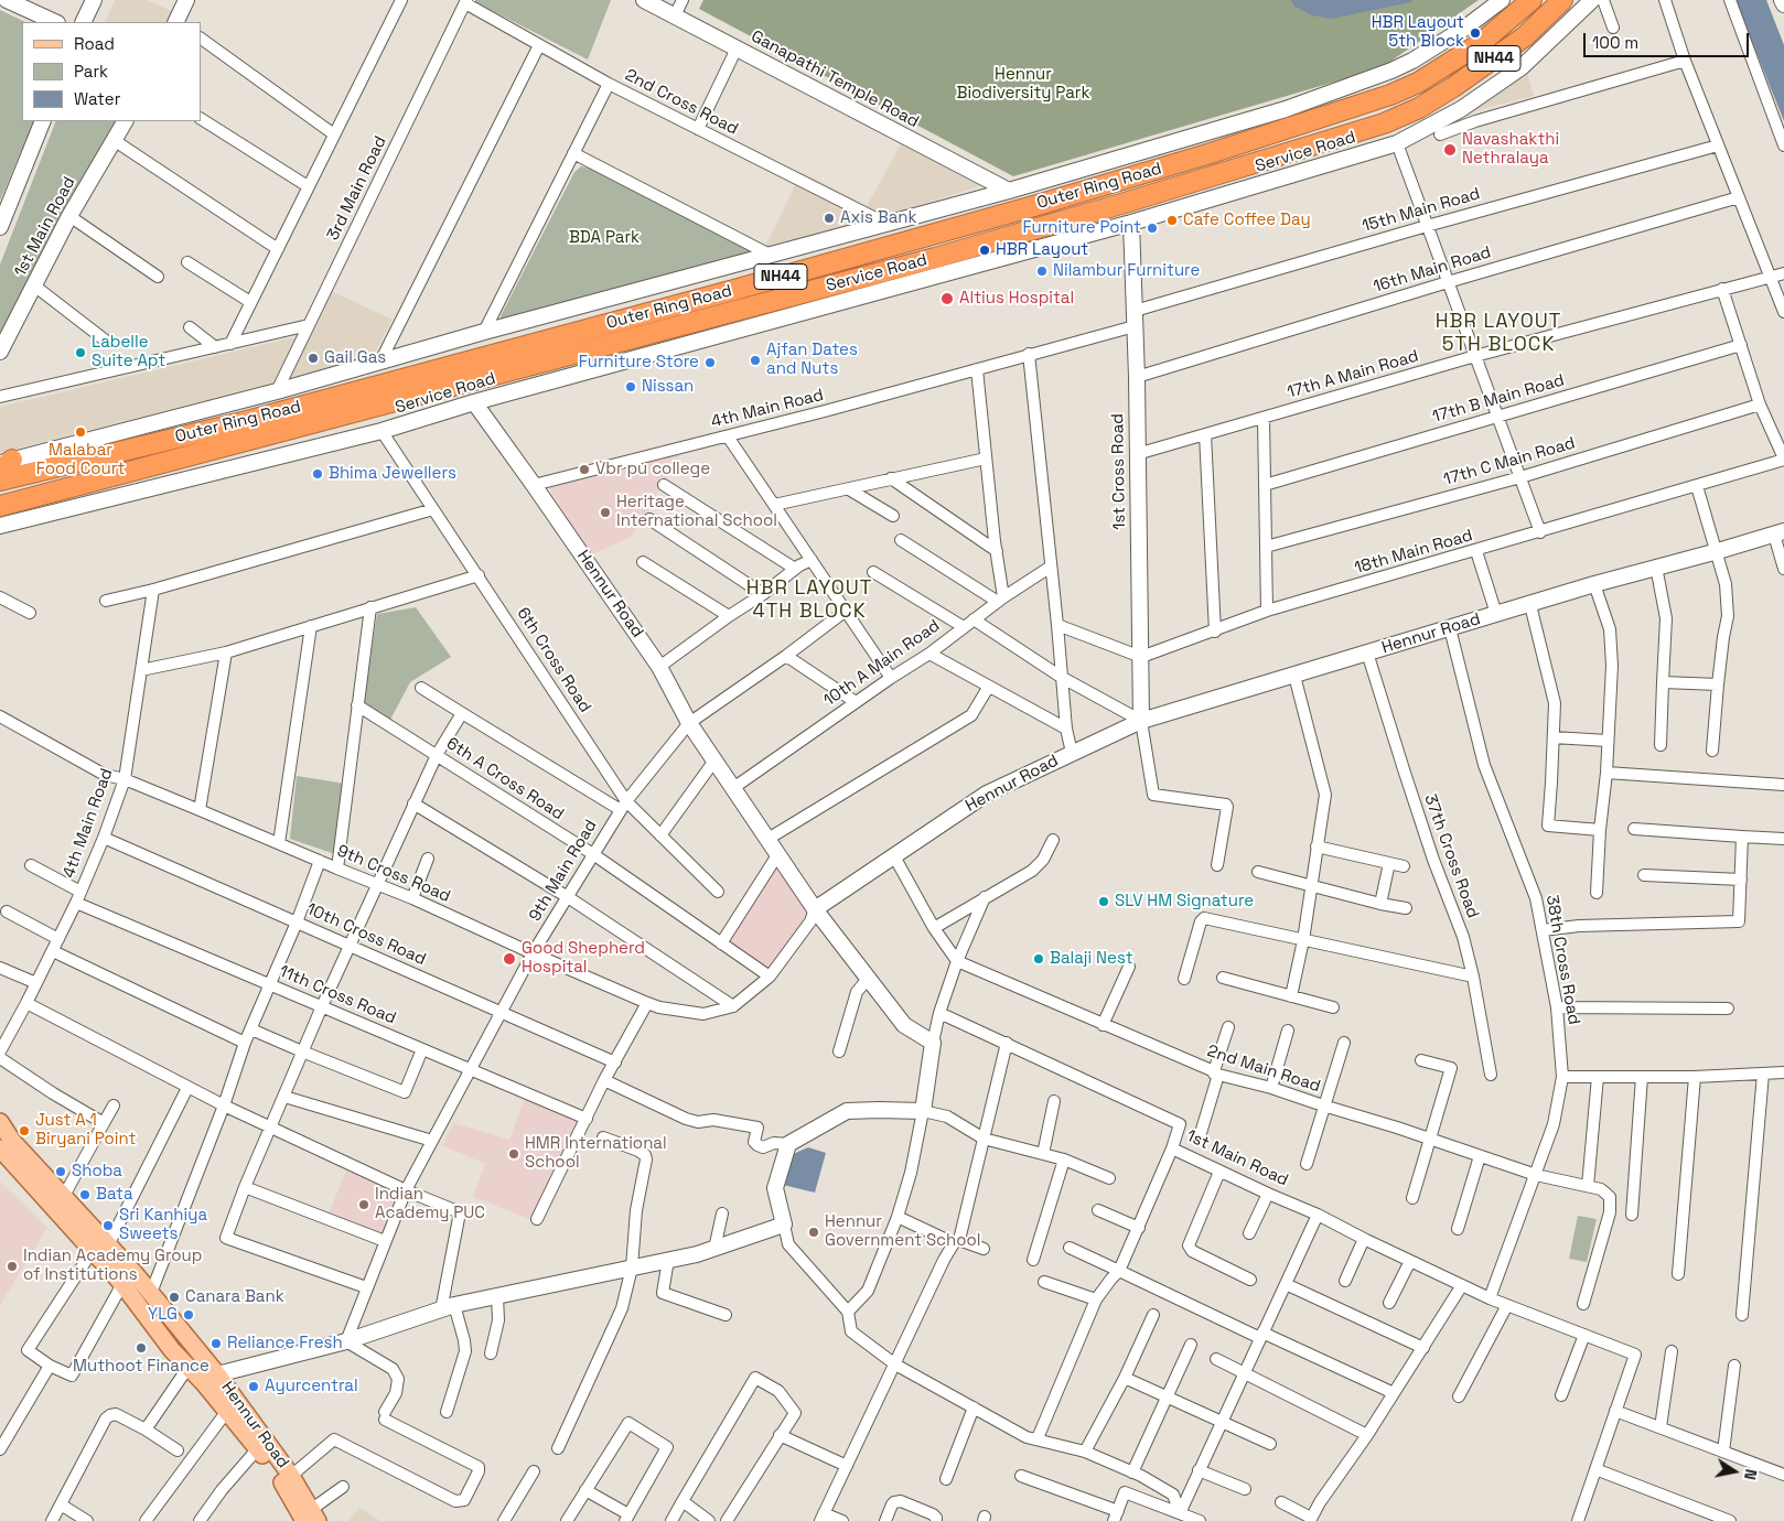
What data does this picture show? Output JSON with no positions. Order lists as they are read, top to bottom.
{
  "streets": {
    "highway": ["NH44", "Outer Ring Road"],
    "main road": ["Hennur Road"],
    "street": [
      "Ganapathi Temple Road",
      "2nd Cross Road",
      "Service Road",
      "3rd Main Road",
      "15th Main Road",
      "1st Main Road",
      "16th Main Road",
      "17th A Main Road",
      "17th B Main Road",
      "4th Main Road",
      "17th C Main Road",
      "1st Cross Road",
      "18th Main Road",
      "6th Cross Road",
      "10th A Main Road",
      "6th A Cross Road",
      "37th Cross Road",
      "9th Main Road",
      "9th Cross Road",
      "10th Cross Road",
      "38th Cross Road",
      "11th Cross Road",
      "2nd Main Road"
    ]
  },
  "crossings": [
    ["NH44", "Outer Ring Road"],
    ["2nd Cross Road", "3rd Main Road"],
    ["Service Road", "1st Cross Road"],
    ["Service Road", "Hennur Road"],
    ["Service Road", "6th Cross Road"],
    ["15th Main Road", "4th Main Road"],
    ["15th Main Road", "1st Cross Road"],
    ["1st Main Road", "38th Cross Road"],
    ["16th Main Road", "1st Cross Road"],
    ["17th A Main Road", "1st Cross Road"],
    ["4th Main Road", "1st Cross Road"],
    ["4th Main Road", "Hennur Road"],
    ["4th Main Road", "9th Cross Road"],
    ["4th Main Road", "10th Cross Road"],
    ["4th Main Road", "11th Cross Road"],
    ["1st Cross Road", "18th Main Road"],
    ["1st Cross Road", "Hennur Road"],
    ["Hennur Road", "10th A Main Road"],
    ["Hennur Road", "37th Cross Road"],
    ["Hennur Road", "9th Main Road"],
    ["Hennur Road", "38th Cross Road"],
    ["6th Cross Road", "9th Main Road"],
    ["6th A Cross Road", "9th Main Road"],
    ["9th Main Road", "9th Cross Road"],
    ["9th Main Road", "10th Cross Road"],
    ["9th Main Road", "11th Cross Road"],
    ["38th Cross Road", "2nd Main Road"]
  ],
  "districts": ["HBR LAYOUT 5TH BLOCK", "HBR LAYOUT 4TH BLOCK"],
  "parks": ["Hennur Biodiversity Park", "BDA Park"],
  "places": [
    "HBR Layout 5th Block",
    "Navashakthi Nethralaya",
    "Axis Bank",
    "Cafe Coffee Day",
    "Furniture Point",
    "HBR Layout",
    "Nilambur Furniture",
    "Altius Hospital",
    "Labelle Suite Apt",
    "Gail Gas",
    "Ajfan Dates and Nuts",
    "Furniture Store",
    "Nissan",
    "Malabar Food Court",
    "Vbr pu college",
    "Bhima Jewellers",
    "Heritage International School",
    "SLV HM Signature",
    "Good Shepherd Hospital",
    "Balaji Nest",
    "Just A 1 Biryani Point",
    "HMR International School",
    "Shoba",
    "Bata",
    "Indian Academy PUC",
    "Sri Kanhiya Sweets",
    "Hennur Government School",
    "Indian Academy Group of Institutions",
    "Canara Bank",
    "YLG",
    "Reliance Fresh",
    "Muthoot Finance",
    "Ayurcentral"
  ],
  "legend": ["Road", "Park", "Water"],
  "scale_bar": "100 m",
  "north": "right"
}
